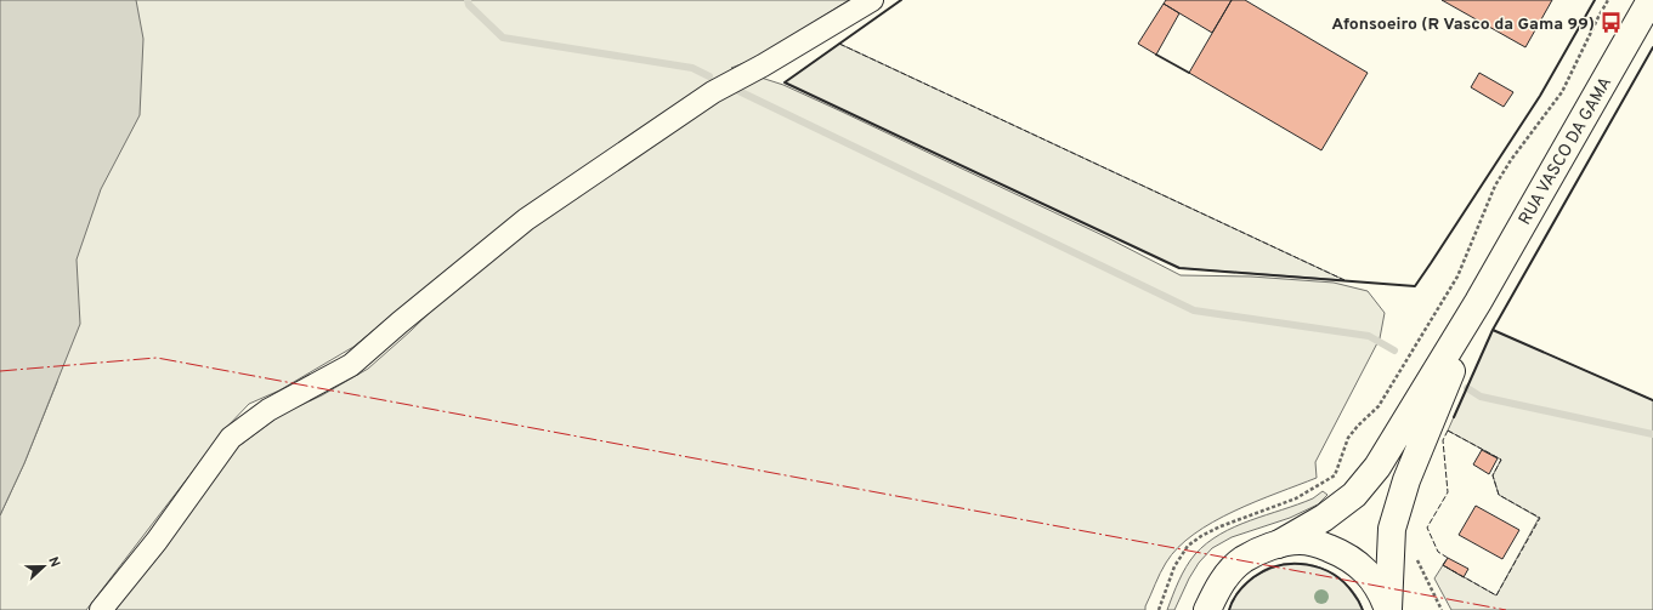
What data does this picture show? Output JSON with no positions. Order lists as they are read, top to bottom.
{
  "streets": {
    "main road": ["RUA VASCO DA GAMA"]
  },
  "places": {
    "bus stop": ["Afonsoeiro (R Vasco da Gama 99)"]
  },
  "north": "right"
}
